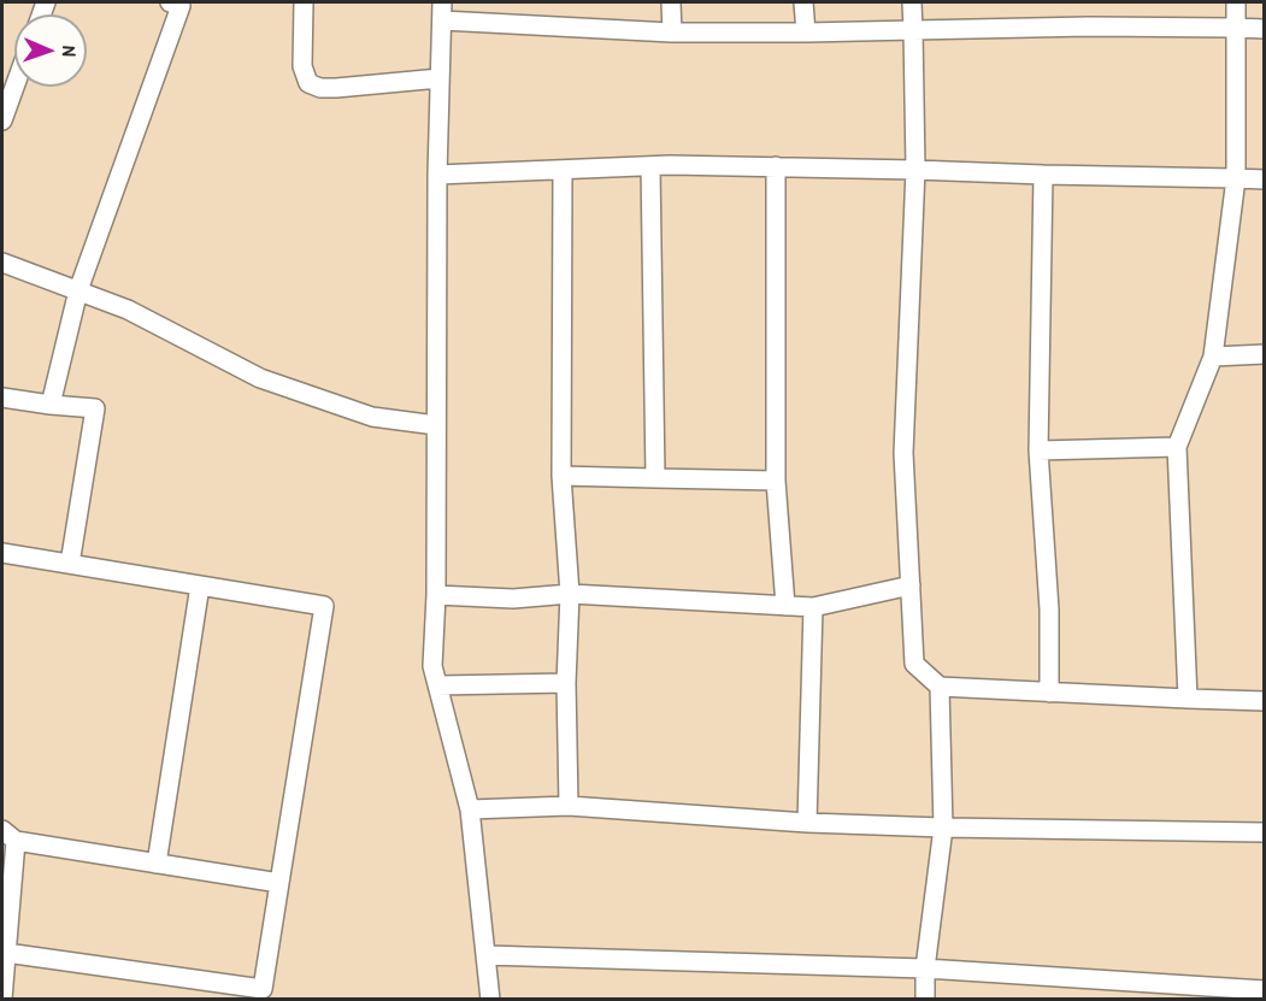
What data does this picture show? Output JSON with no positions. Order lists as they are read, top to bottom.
{
  "north": "right"
}
